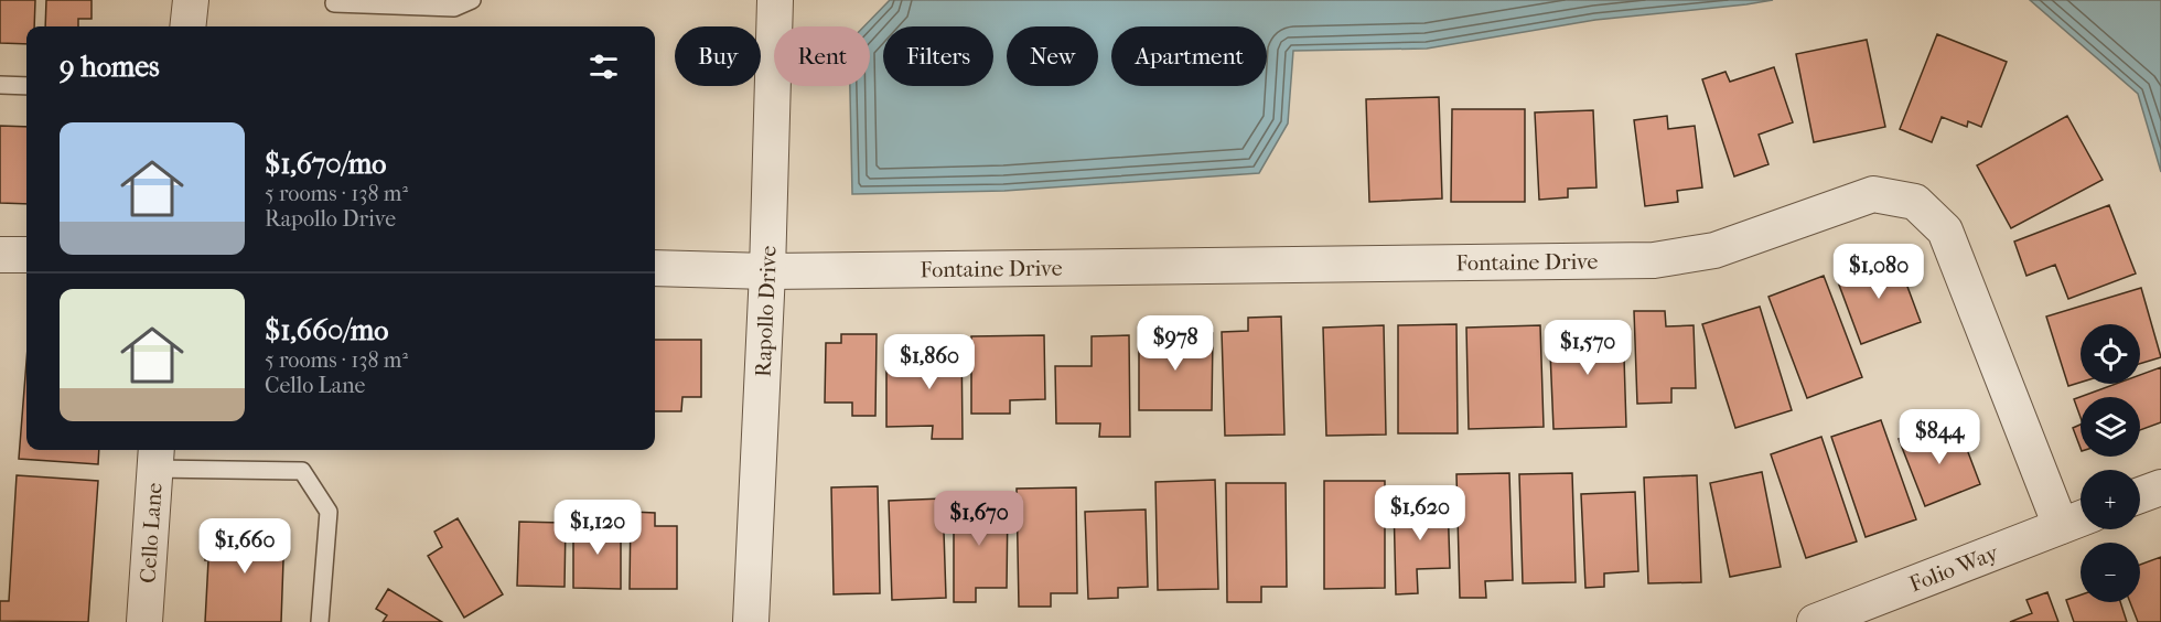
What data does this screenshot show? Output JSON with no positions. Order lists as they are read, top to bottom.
{
  "streets": {
    "street": [
      "Fontaine Drive",
      "Rapollo Drive",
      "Cello Lane",
      "Folio Way"
    ]
  },
  "crossings": [
    ["Fontaine Drive", "Rapollo Drive"],
    ["Fontaine Drive", "Folio Way"]
  ],
  "page": {
    "chip": [
      "Buy",
      "Rent",
      "Filters",
      "New",
      "Apartment"
    ],
    "heading": "9 homes",
    "list": [
      {
        "name": "$1,670/mo",
        "note": "5 rooms · 138 m² · Rapollo Drive"
      },
      {
        "name": "$1,660/mo",
        "note": "5 rooms · 138 m² · Cello Lane"
      }
    ],
    "price": [
      "$1,080",
      "$978",
      "$1,570",
      "$1,860",
      "$844",
      "$1,620",
      "$1,670",
      "$1,120",
      "$1,660"
    ],
    "map_buttons": ["+", "−"]
  }
}
